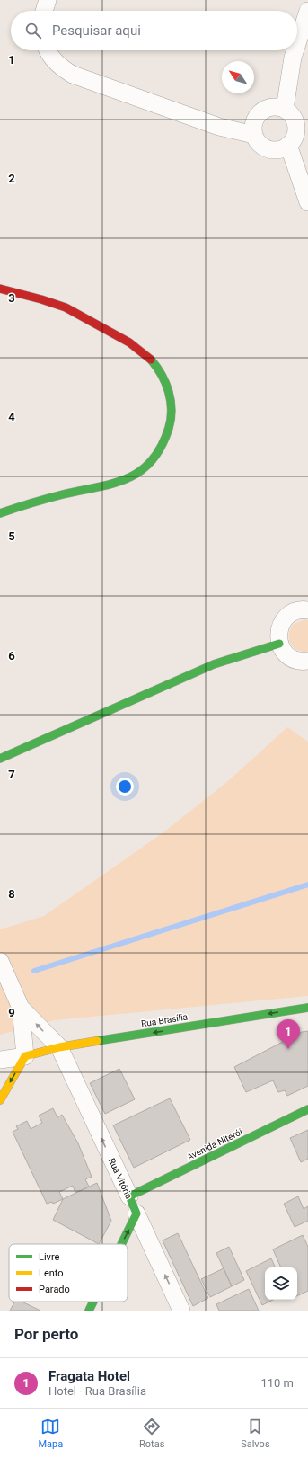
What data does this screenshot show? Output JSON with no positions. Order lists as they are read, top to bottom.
{
  "streets": {
    "street": ["Rua Brasília", "Avenida Niterói", "Rua Vitória"]
  },
  "crossings": [
    ["Rua Brasília", "Rua Vitória"],
    ["Avenida Niterói", "Rua Vitória"]
  ],
  "one_way": ["Rua Brasília", "Rua Vitória"],
  "legend": ["Livre", "Lento", "Parado"],
  "north": "top left",
  "page": {
    "search": "Pesquisar aqui",
    "pins": "1",
    "heading": "Por perto",
    "list": [
      {
        "mark": "1",
        "name": "Fragata Hotel",
        "note": "Hotel · Rua Brasília",
        "value": "110 m"
      }
    ],
    "nav": ["Mapa", "Rotas", "Salvos"]
  },
  "grid": {
    "rows": [
      "1",
      "2",
      "3",
      "4",
      "5",
      "6",
      "7",
      "8",
      "9"
    ]
  }
}
